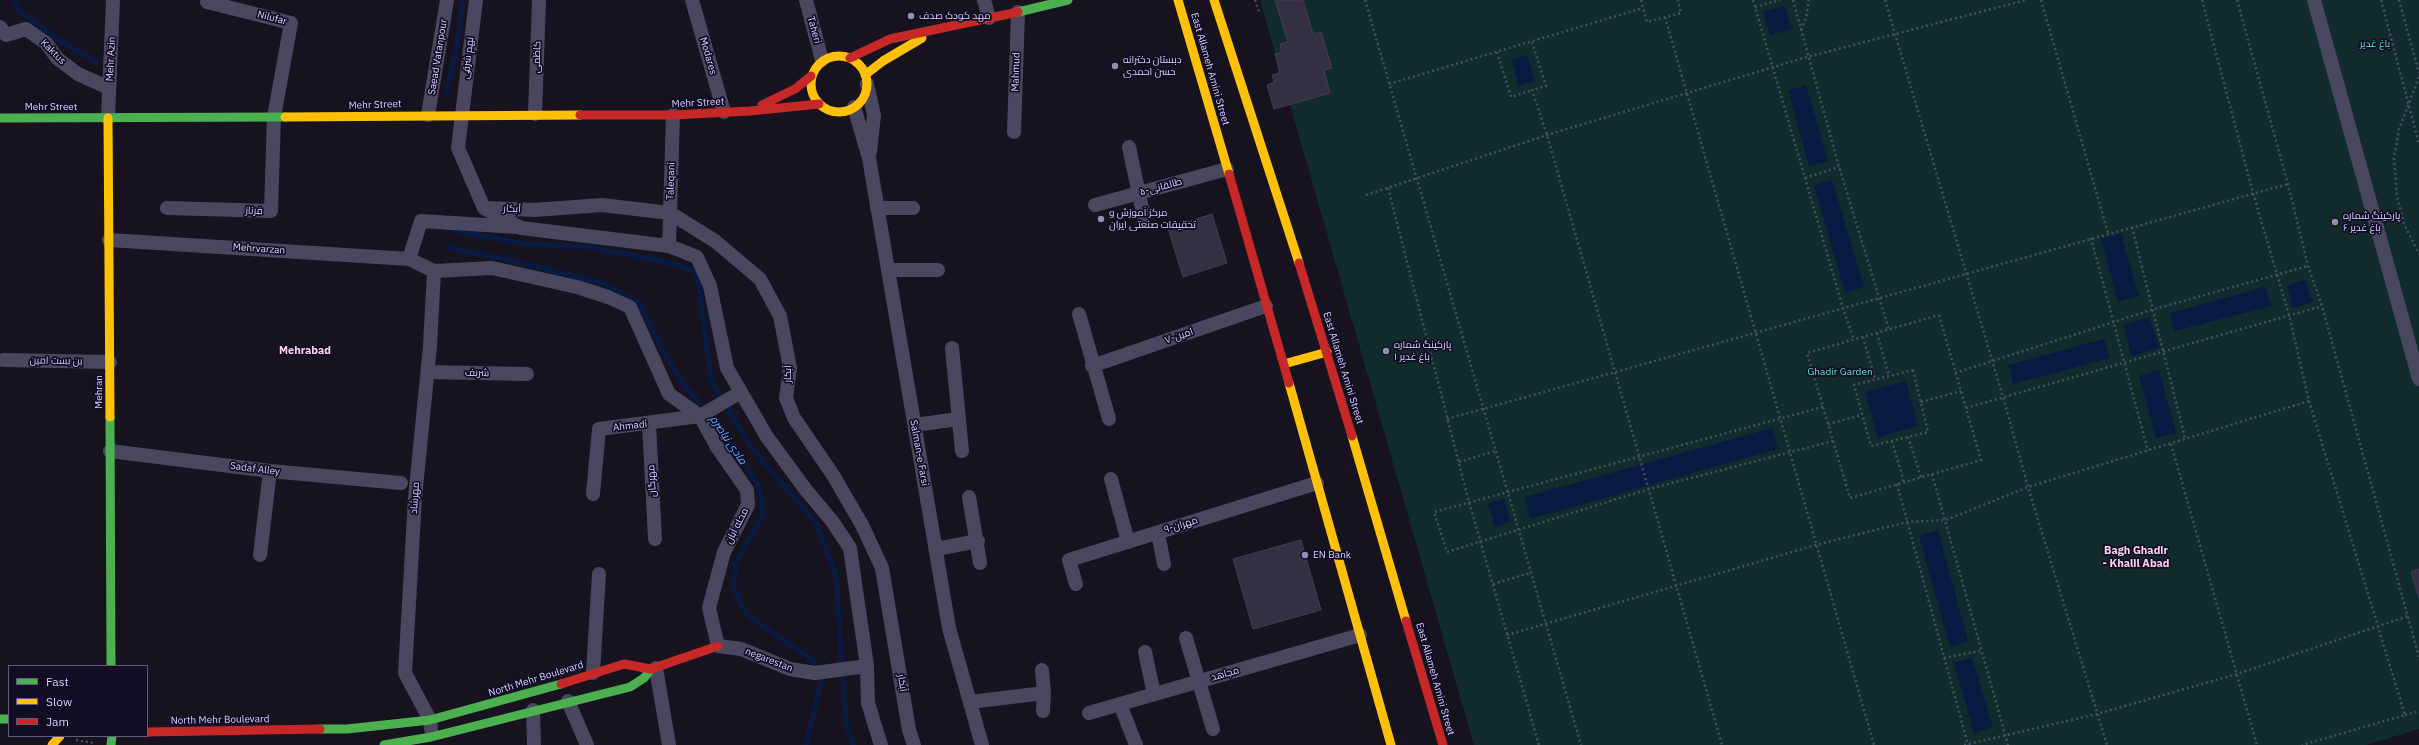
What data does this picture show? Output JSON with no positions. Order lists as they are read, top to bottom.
{
  "streets": {
    "street": [
      "Nilufar",
      "Taheri",
      "Kaktus",
      "Modares",
      "Saead Vatanpour",
      "کاظمی",
      "نهم شرقی",
      "Mehr Azin",
      "East Allameh Amini Street",
      "Mahmud",
      "Mehr Street",
      "Taleqani",
      "۵-طالقانی",
      "آبکار",
      "فرناز",
      "Mehrvarzan",
      "۷-امین",
      "بن بست امین",
      "شریف",
      "Mehran",
      "Ahmadi",
      "Salman-e Farsi",
      "Sadaf Alley",
      "مهرگان",
      "مهرشاد",
      "۹-مهران",
      "محله آبان",
      "negarestan",
      "مجاهد",
      "North Mehr Boulevard"
    ]
  },
  "crossings": [
    ["Nilufar", "Mehr Street"],
    ["Nilufar", "فرناز"],
    ["Taheri", "Mehr Street"],
    ["Taheri", "Salman-e Farsi"],
    ["Kaktus", "Mehr Azin"],
    ["Modares", "Mehr Street"],
    ["Saead Vatanpour", "Mehr Street"],
    ["کاظمی", "Mehr Street"],
    ["نهم شرقی", "Mehr Street"],
    ["Mehr Azin", "Mehr Street"],
    ["Mehr Azin", "Mehran"],
    ["East Allameh Amini Street", "۵-طالقانی"],
    ["East Allameh Amini Street", "۷-امین"],
    ["East Allameh Amini Street", "۹-مهران"],
    ["East Allameh Amini Street", "مجاهد"],
    ["Mehr Street", "Taleqani"],
    ["Mehr Street", "فرناز"],
    ["Mehr Street", "Mehran"],
    ["Mehr Street", "Salman-e Farsi"],
    ["Taleqani", "آبکار"],
    ["آبکار", "negarestan"],
    ["Mehrvarzan", "Mehran"],
    ["بن بست امین", "Mehran"],
    ["شریف", "مهرشاد"],
    ["Mehran", "Sadaf Alley"],
    ["Ahmadi", "مهرگان"],
    ["Ahmadi", "محله آبان"],
    ["مهرشاد", "North Mehr Boulevard"],
    ["محله آبان", "negarestan"]
  ],
  "districts": ["Mehrabad", "Bagh Ghadir - Khalil Abad"],
  "water": ["مادی نیاصرم"],
  "parks": ["باغ غدیر", "Ghadir Garden"],
  "places": [
    "مهد کودک صدف",
    "دبستان دخترانه حسن احمدی",
    "مرکز آموزش و تحقیقات صنعتی ایران",
    "پارکینگ شماره ۶ باغ غدیر",
    "پارکینگ شماره ۱ باغ غدیر",
    "EN Bank"
  ],
  "legend": ["Fast", "Slow", "Jam"]
}
